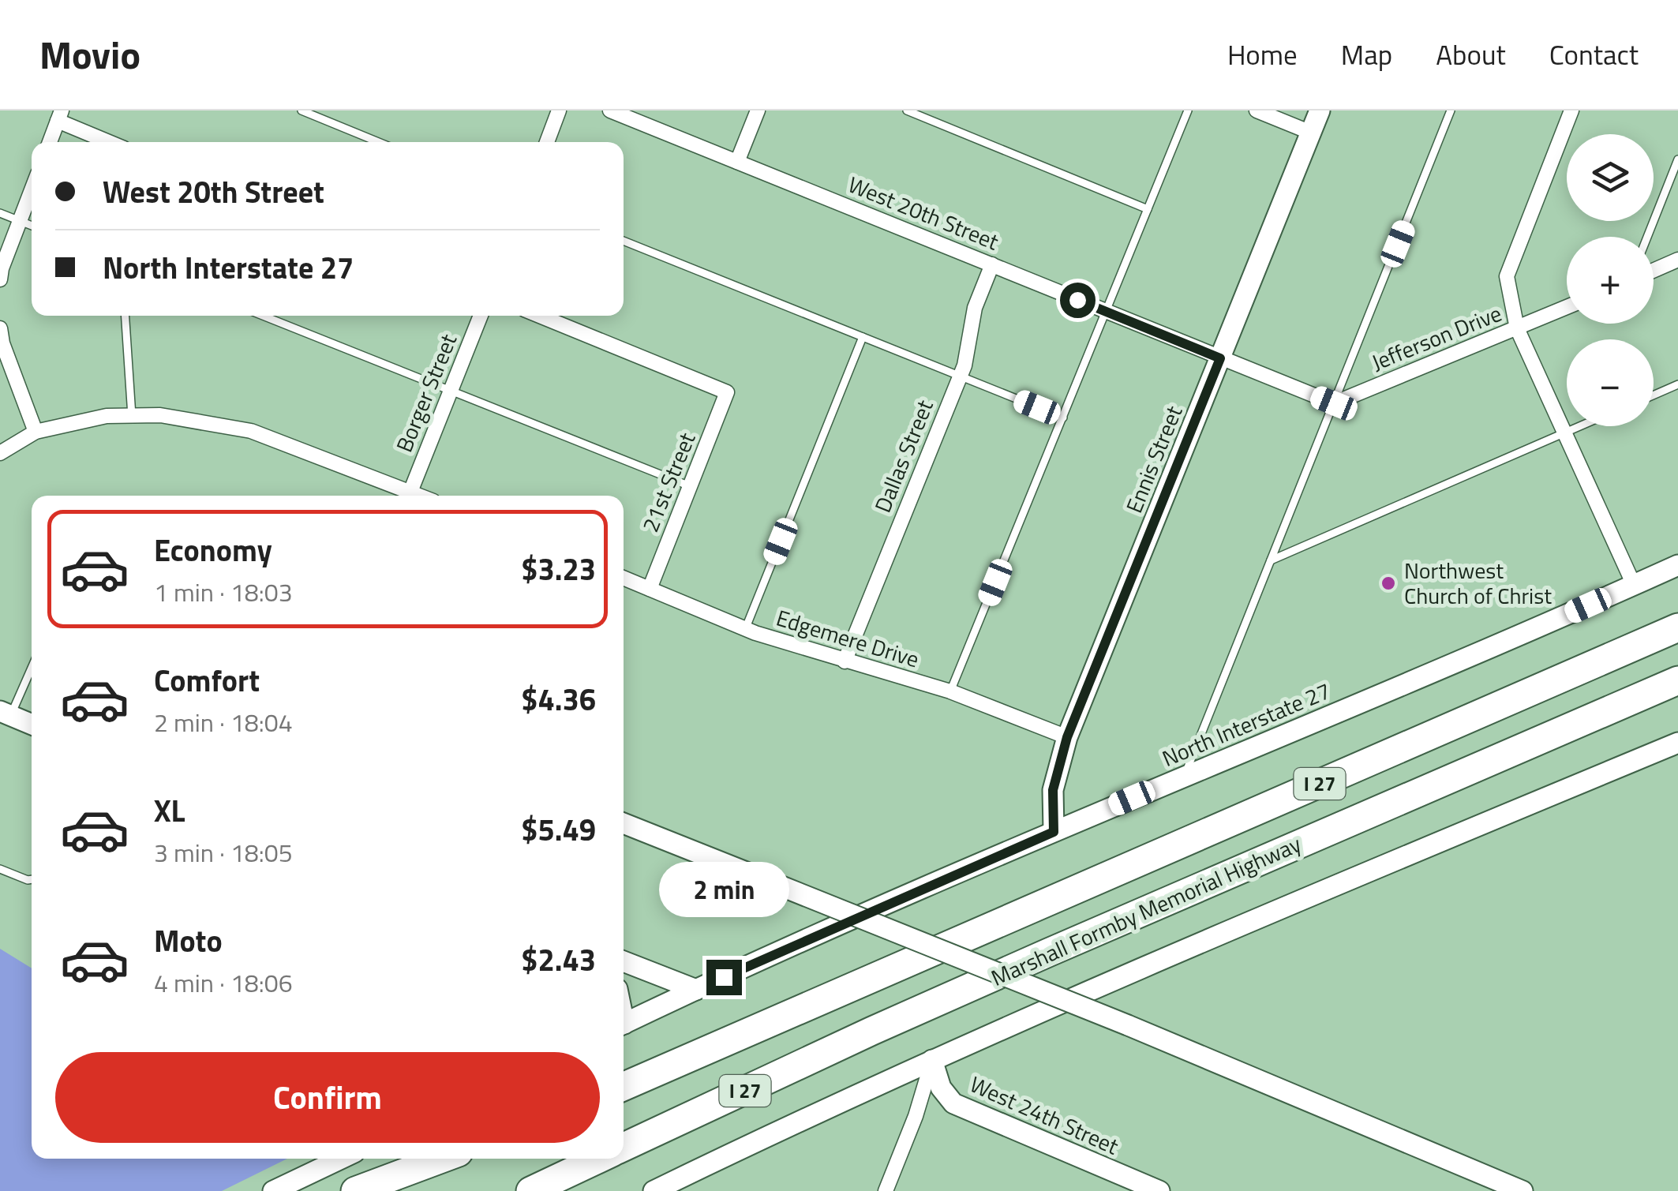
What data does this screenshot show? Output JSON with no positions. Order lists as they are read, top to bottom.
{
  "streets": {
    "highway": ["I 27", "Marshall Formby Memorial Highway"],
    "main road": ["Ennis Street", "North Interstate 27", "West 24th Street"],
    "street": [
      "West 20th Street",
      "Jefferson Drive",
      "Borger Street",
      "Dallas Street",
      "21st Street",
      "Edgemere Drive"
    ]
  },
  "crossings": [
    ["West 20th Street", "Dallas Street"],
    ["West 20th Street", "Ennis Street"],
    ["Dallas Street", "Edgemere Drive"],
    ["Ennis Street", "Edgemere Drive"],
    ["Ennis Street", "North Interstate 27"],
    ["21st Street", "Edgemere Drive"]
  ],
  "places": ["Northwest Church of Christ"],
  "page": {
    "header": "Movio",
    "nav": [
      "Home",
      "Map",
      "About",
      "Contact"
    ],
    "map_buttons": ["+", "−"],
    "banner": ["West 20th Street", "North Interstate 27"],
    "list": [
      {
        "name": "Economy",
        "note": "1 min · 18:03",
        "value": "$3.23"
      },
      {
        "name": "Comfort",
        "note": "2 min · 18:04",
        "value": "$4.36"
      },
      {
        "name": "XL",
        "note": "3 min · 18:05",
        "value": "$5.49"
      },
      {
        "name": "Moto",
        "note": "4 min · 18:06",
        "value": "$2.43"
      }
    ],
    "bubble": "2 min",
    "buttons": "Confirm"
  }
}
